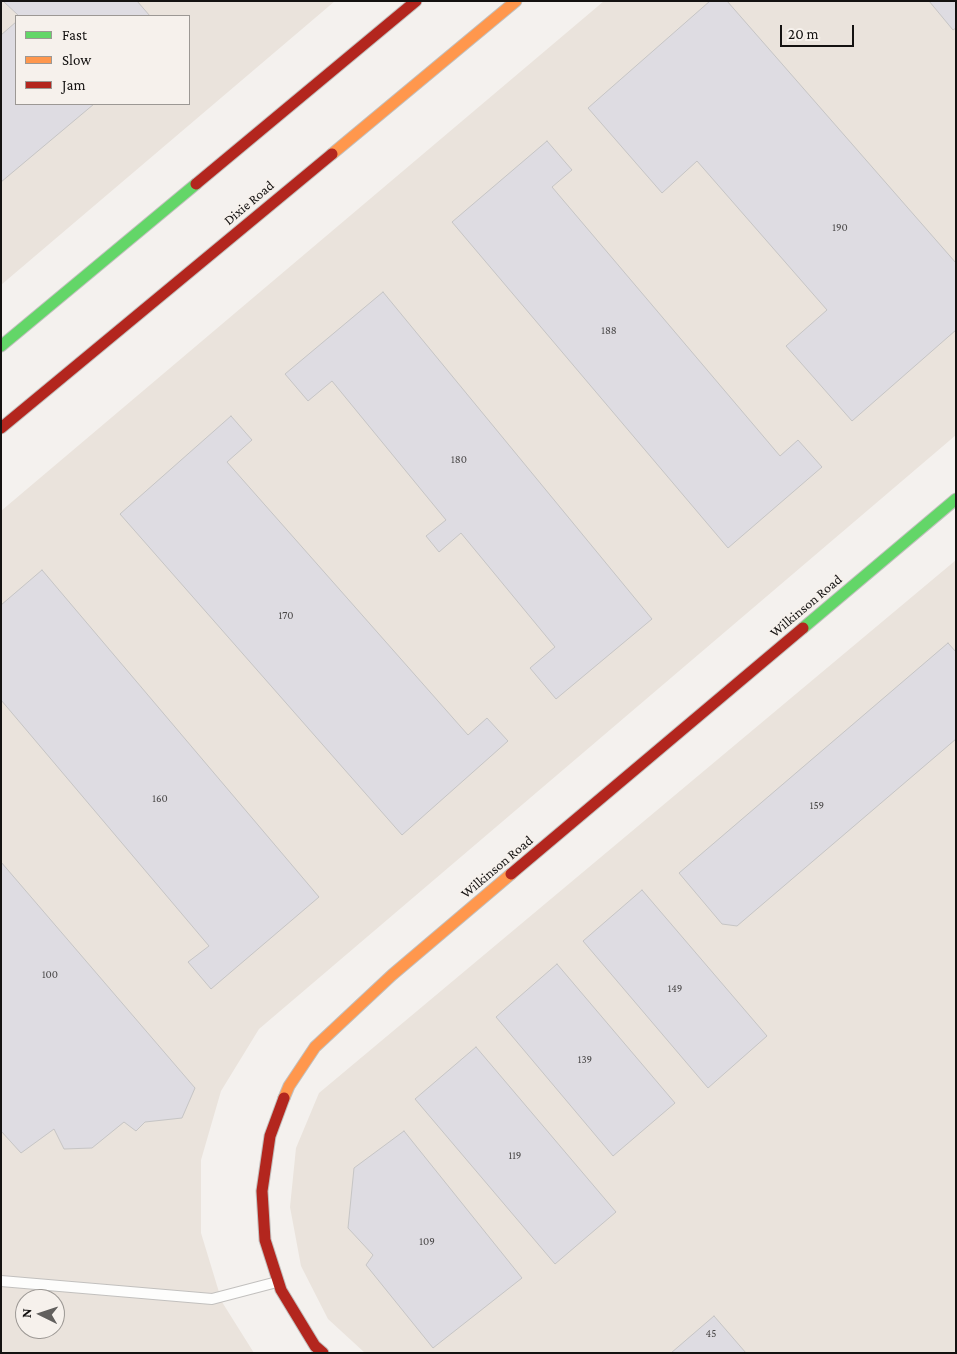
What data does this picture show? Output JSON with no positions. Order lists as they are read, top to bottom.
{
  "streets": {
    "main road": ["Dixie Road", "Wilkinson Road"]
  },
  "house_numbers": [
    "190",
    "188",
    "180",
    "170",
    "160",
    "159",
    "100",
    "149",
    "139",
    "119",
    "109",
    "45"
  ],
  "legend": ["Fast", "Slow", "Jam"],
  "scale_bar": "20 m",
  "north": "left"
}
